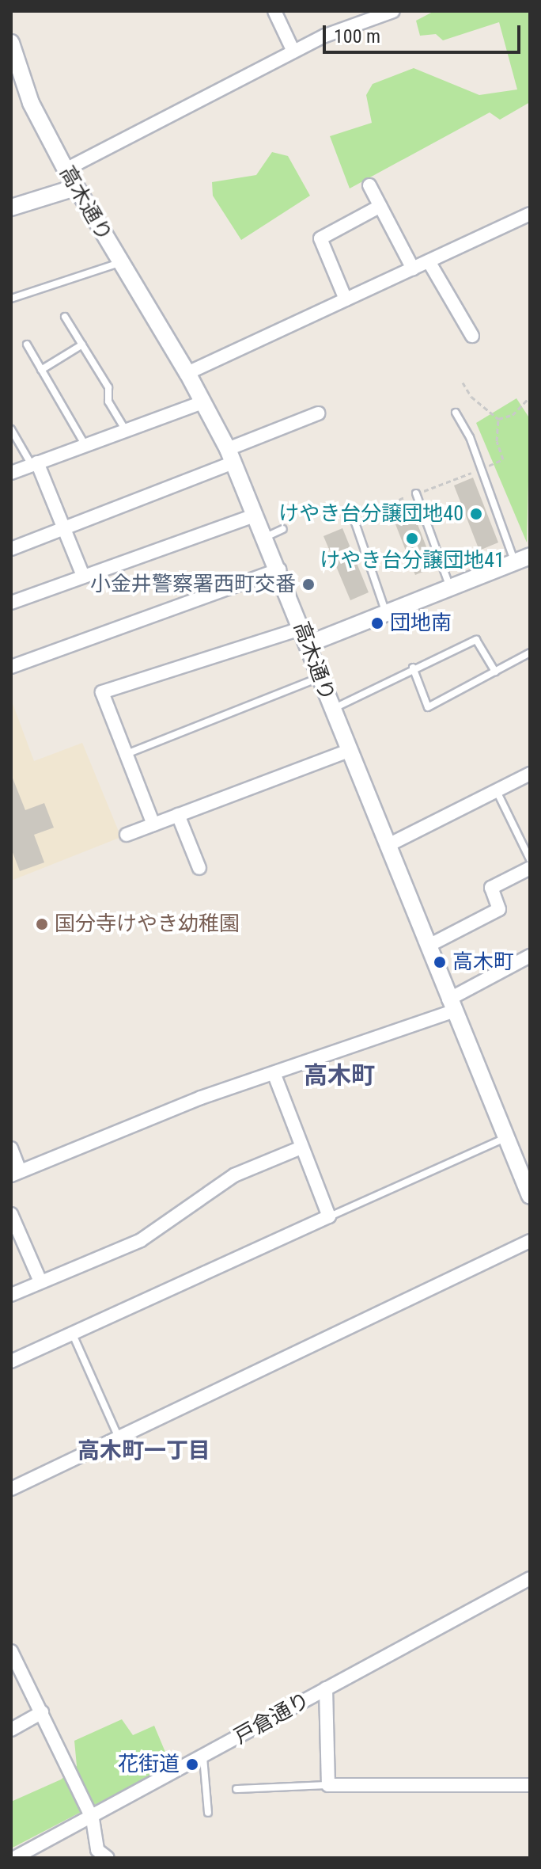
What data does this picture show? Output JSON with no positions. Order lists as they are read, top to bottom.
{
  "streets": {
    "street": ["高木通り", "戸倉通り"]
  },
  "districts": ["高木町", "高木町一丁目"],
  "places": [
    "けやき台分譲団地40",
    "けやき台分譲団地41",
    "小金井警察署西町交番",
    "団地南",
    "国分寺けやき幼稚園",
    "高木町",
    "花街道"
  ],
  "scale_bar": "100 m"
}
